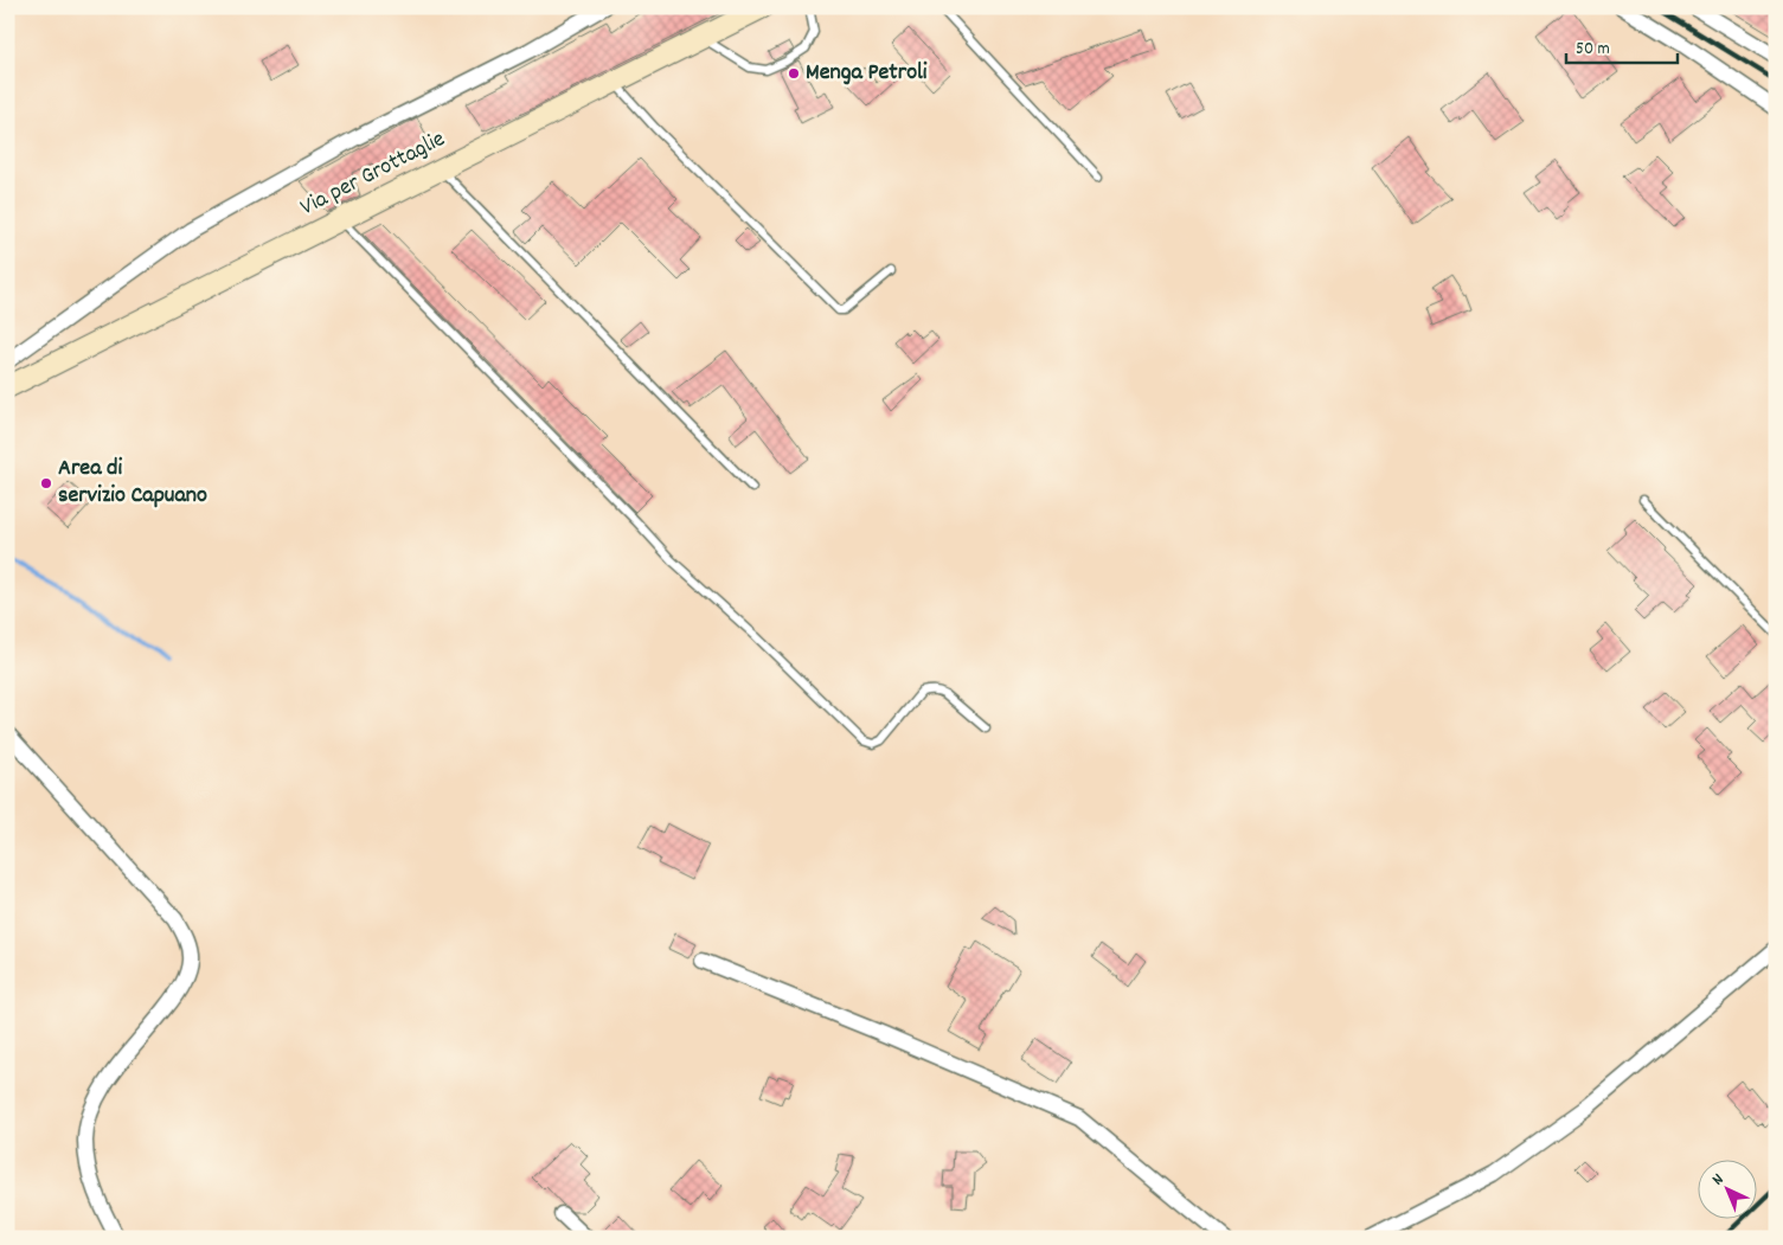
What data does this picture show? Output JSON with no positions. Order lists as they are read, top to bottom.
{
  "streets": {
    "street": ["Via per Grottaglie"]
  },
  "places": ["Menga Petroli", "Area di servizio Capuano"],
  "scale_bar": "50 m",
  "north": "top left"
}
